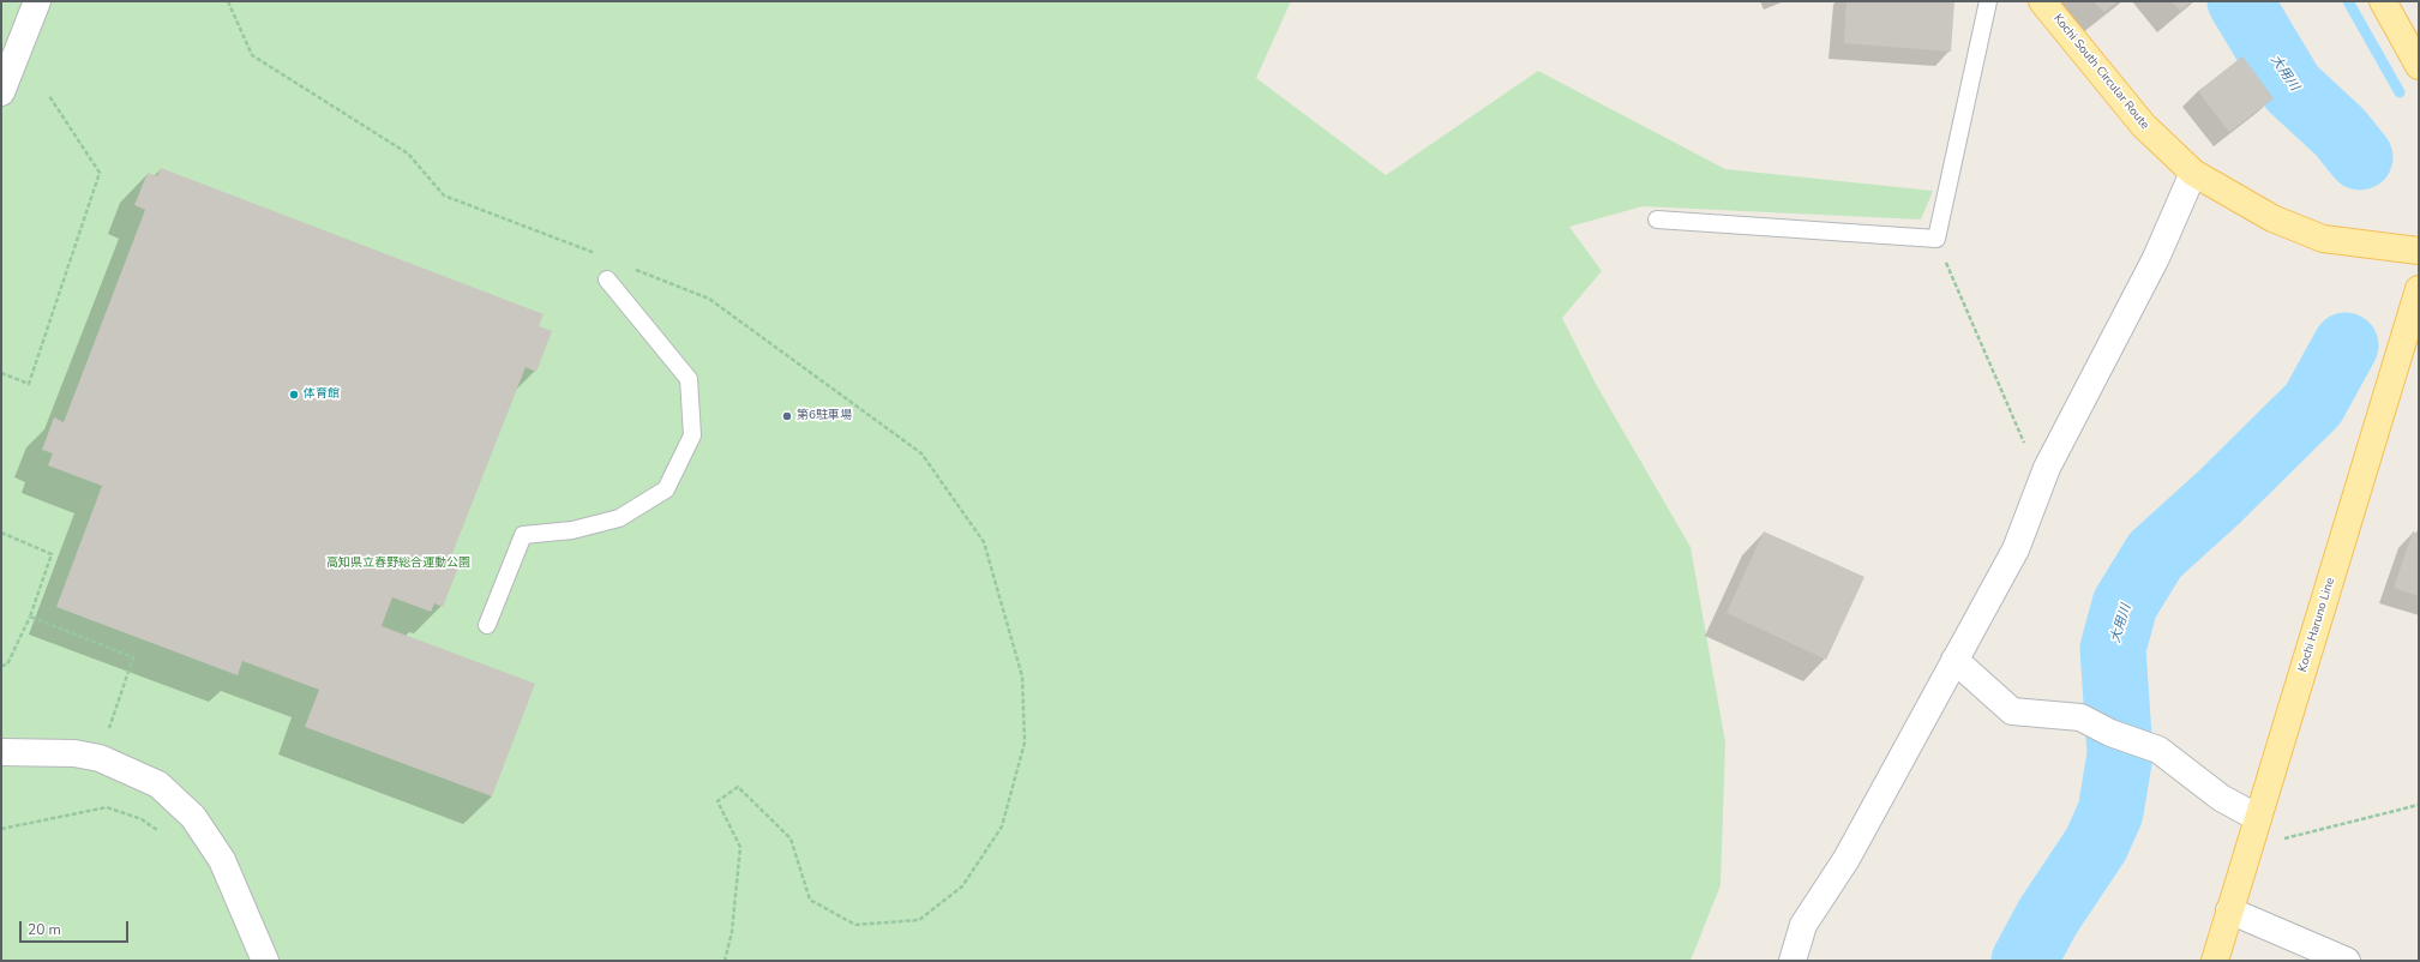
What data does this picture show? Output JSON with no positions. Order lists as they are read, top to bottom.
{
  "streets": {
    "main road": ["Kochi South Circular Route", "Kochi Haruno Line"]
  },
  "water": ["大用川"],
  "parks": ["高知県立春野総合運動公園"],
  "places": ["体育館", "第6駐車場"],
  "scale_bar": "20 m"
}
